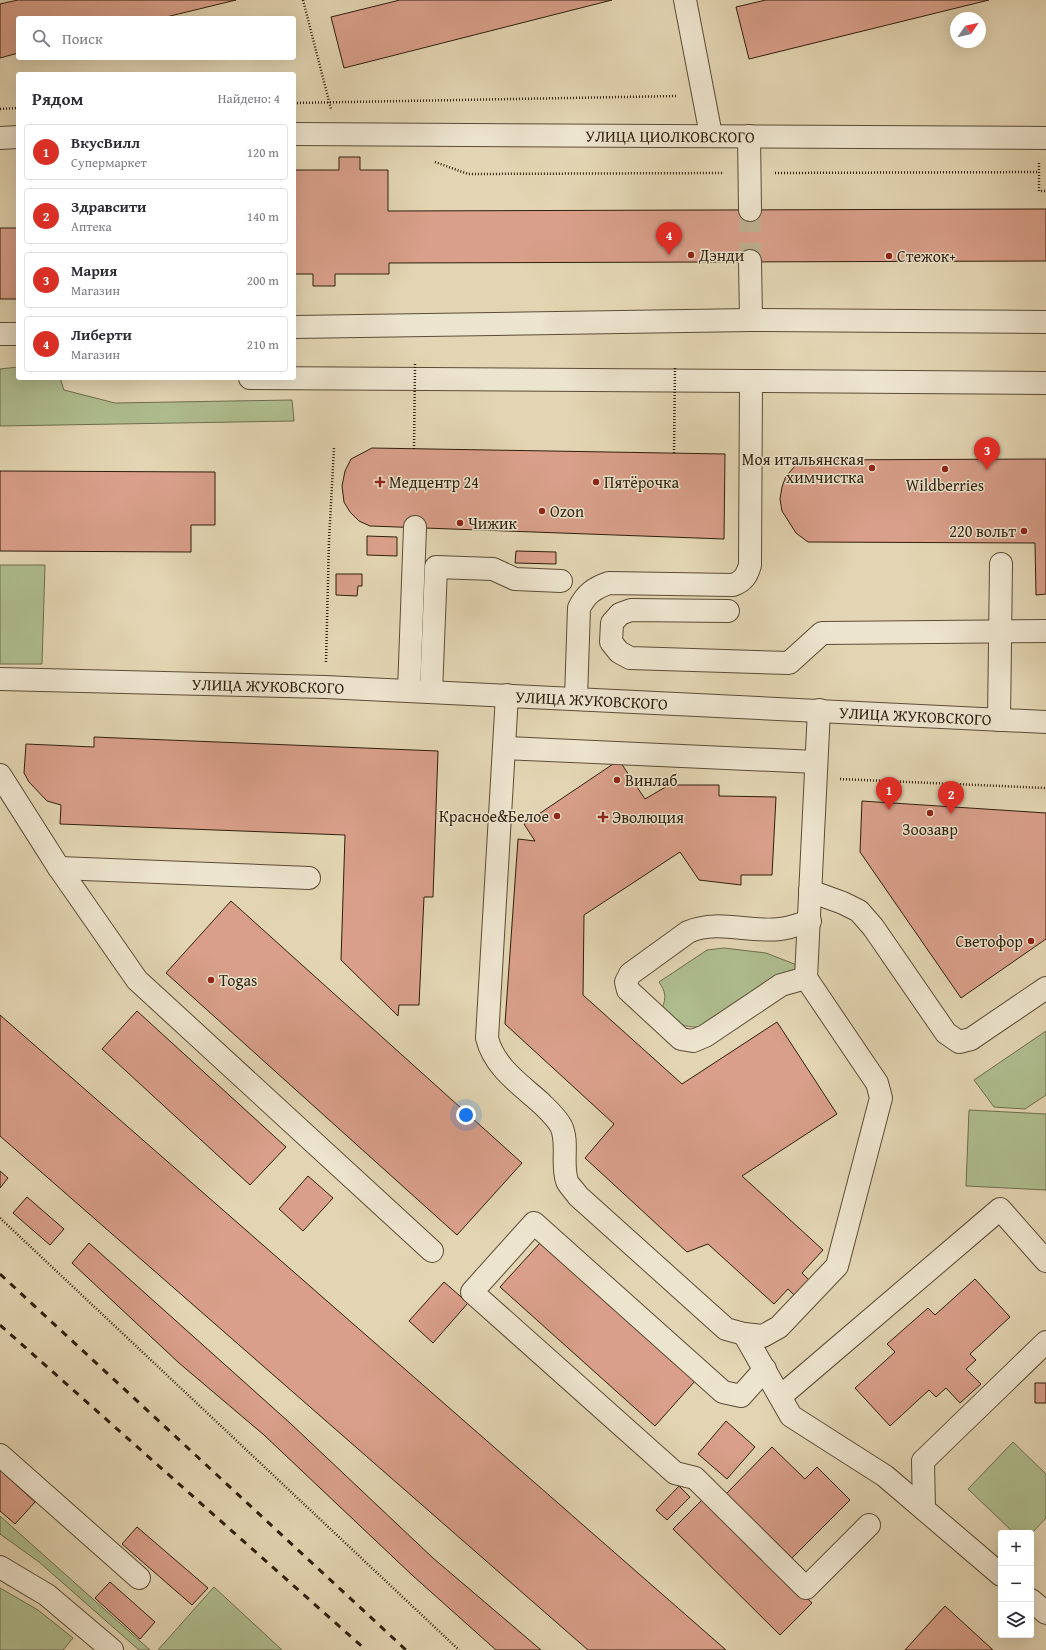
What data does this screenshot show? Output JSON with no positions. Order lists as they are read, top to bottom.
{
  "streets": {
    "street": ["УЛИЦА ЦИОЛКОВСКОГО", "УЛИЦА ЖУКОВСКОГО"]
  },
  "places": {
    "other": [
      "Дэнди",
      "Стежок+",
      "Моя итальянская химчистка",
      "Wildberries",
      "Пятёрочка",
      "Ozon",
      "Чижик",
      "220 вольт",
      "Винлаб",
      "Зоозавр",
      "Красное&Белое",
      "Светофор",
      "Togas"
    ],
    "health": ["Медцентр 24", "Эволюция"]
  },
  "north": "top right",
  "page": {
    "search": "Поиск",
    "heading": ["Рядом", "Найдено: 4"],
    "list": [
      {
        "mark": "1",
        "name": "ВкусВилл",
        "note": "Супермаркет",
        "value": "120 m"
      },
      {
        "mark": "2",
        "name": "Здравсити",
        "note": "Аптека",
        "value": "140 m"
      },
      {
        "mark": "3",
        "name": "Мария",
        "note": "Магазин",
        "value": "200 m"
      },
      {
        "mark": "4",
        "name": "Либерти",
        "note": "Магазин",
        "value": "210 m"
      }
    ],
    "pins": [
      "4",
      "3",
      "1",
      "2"
    ],
    "map_buttons": ["+", "−"]
  }
}
